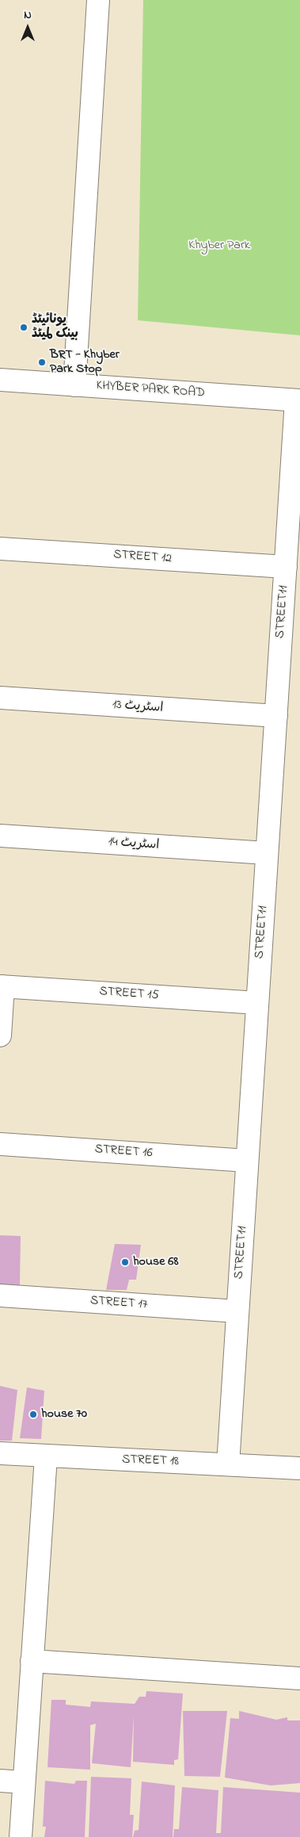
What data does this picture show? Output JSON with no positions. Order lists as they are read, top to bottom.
{
  "streets": {
    "street": [
      "KHYBER PARK ROAD",
      "STREET 12",
      "STREET11",
      "اسٹریٹ 13",
      "اسٹریٹ 14",
      "STREET 15",
      "STREET 16",
      "STREET 17",
      "STREET 18"
    ]
  },
  "crossings": [
    ["KHYBER PARK ROAD", "STREET11"],
    ["STREET 12", "STREET11"],
    ["STREET11", "اسٹریٹ 13"],
    ["STREET11", "اسٹریٹ 14"],
    ["STREET11", "STREET 15"],
    ["STREET11", "STREET 16"],
    ["STREET11", "STREET 17"],
    ["STREET11", "STREET 18"]
  ],
  "parks": ["Khyber Park"],
  "places": [
    "یونائیٹڈ بینک لمیٹڈ",
    "BRT - Khyber Park Stop",
    "house 68",
    "house 70"
  ],
  "north": "top"
}
